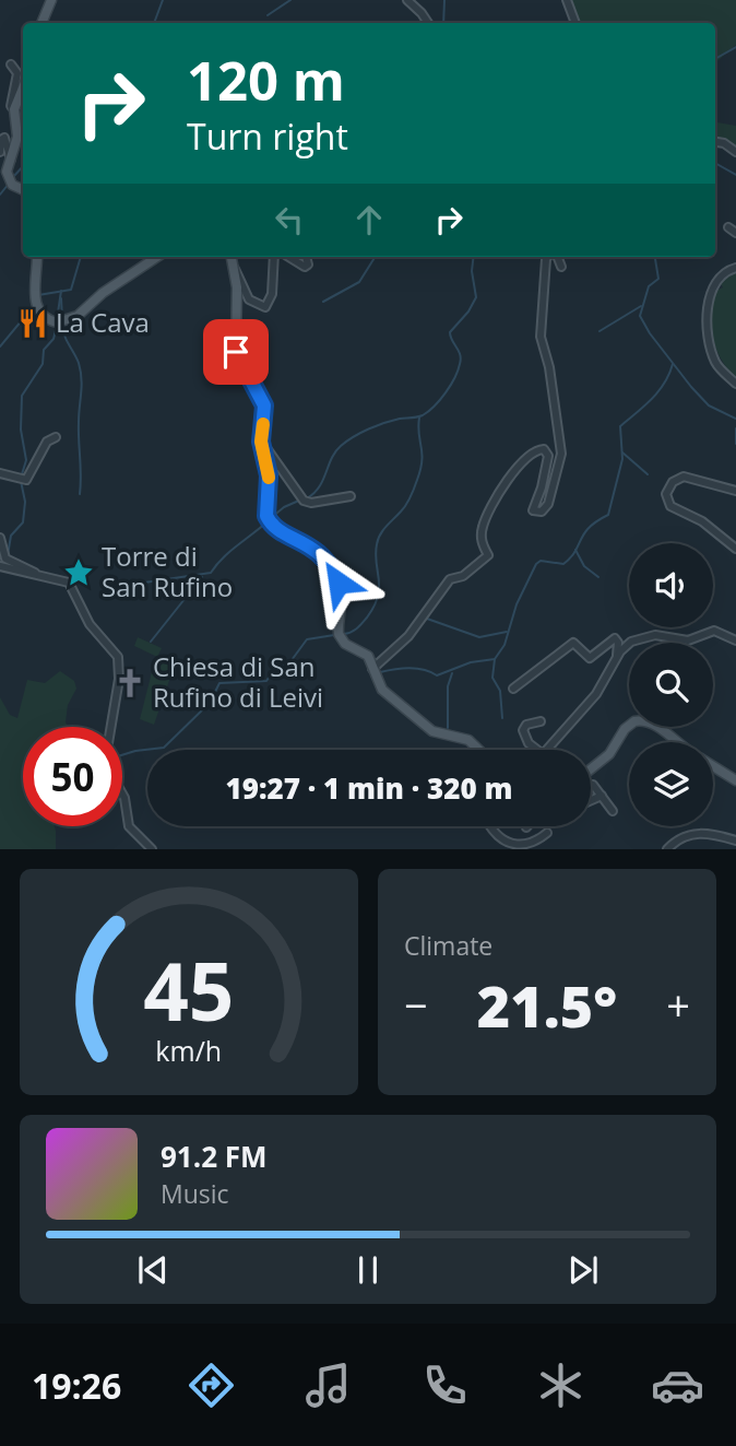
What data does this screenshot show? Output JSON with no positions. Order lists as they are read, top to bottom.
{
  "places": {
    "restaurant": ["La Cava"],
    "place": ["Torre di San Rufino"],
    "church": ["Chiesa di San Rufino di Leivi"]
  },
  "page": {
    "turn": ["120 m", "Turn right"],
    "limit": "50",
    "trip": "19:27 · 1 min · 320 m",
    "tile": "Climate",
    "heat": ["−", "21.5°", "+"],
    "song": ["91.2 FM", "Music"],
    "tabs": "19:26",
    "gauge": ["45", "km/h"]
  }
}
